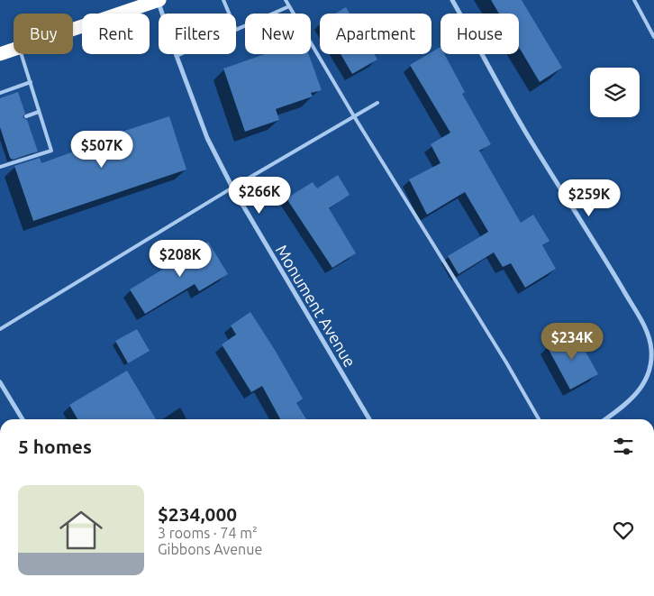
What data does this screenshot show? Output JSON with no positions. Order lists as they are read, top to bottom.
{
  "streets": {
    "street": ["Monument Avenue"]
  },
  "page": {
    "chip": [
      "Buy",
      "Rent",
      "Filters",
      "New",
      "Apartment",
      "House"
    ],
    "price": [
      "$507K",
      "$266K",
      "$259K",
      "$208K",
      "$234K"
    ],
    "heading": "5 homes",
    "list": [
      {
        "name": "$234,000",
        "note": "3 rooms · 74 m² · Gibbons Avenue"
      }
    ]
  }
}
